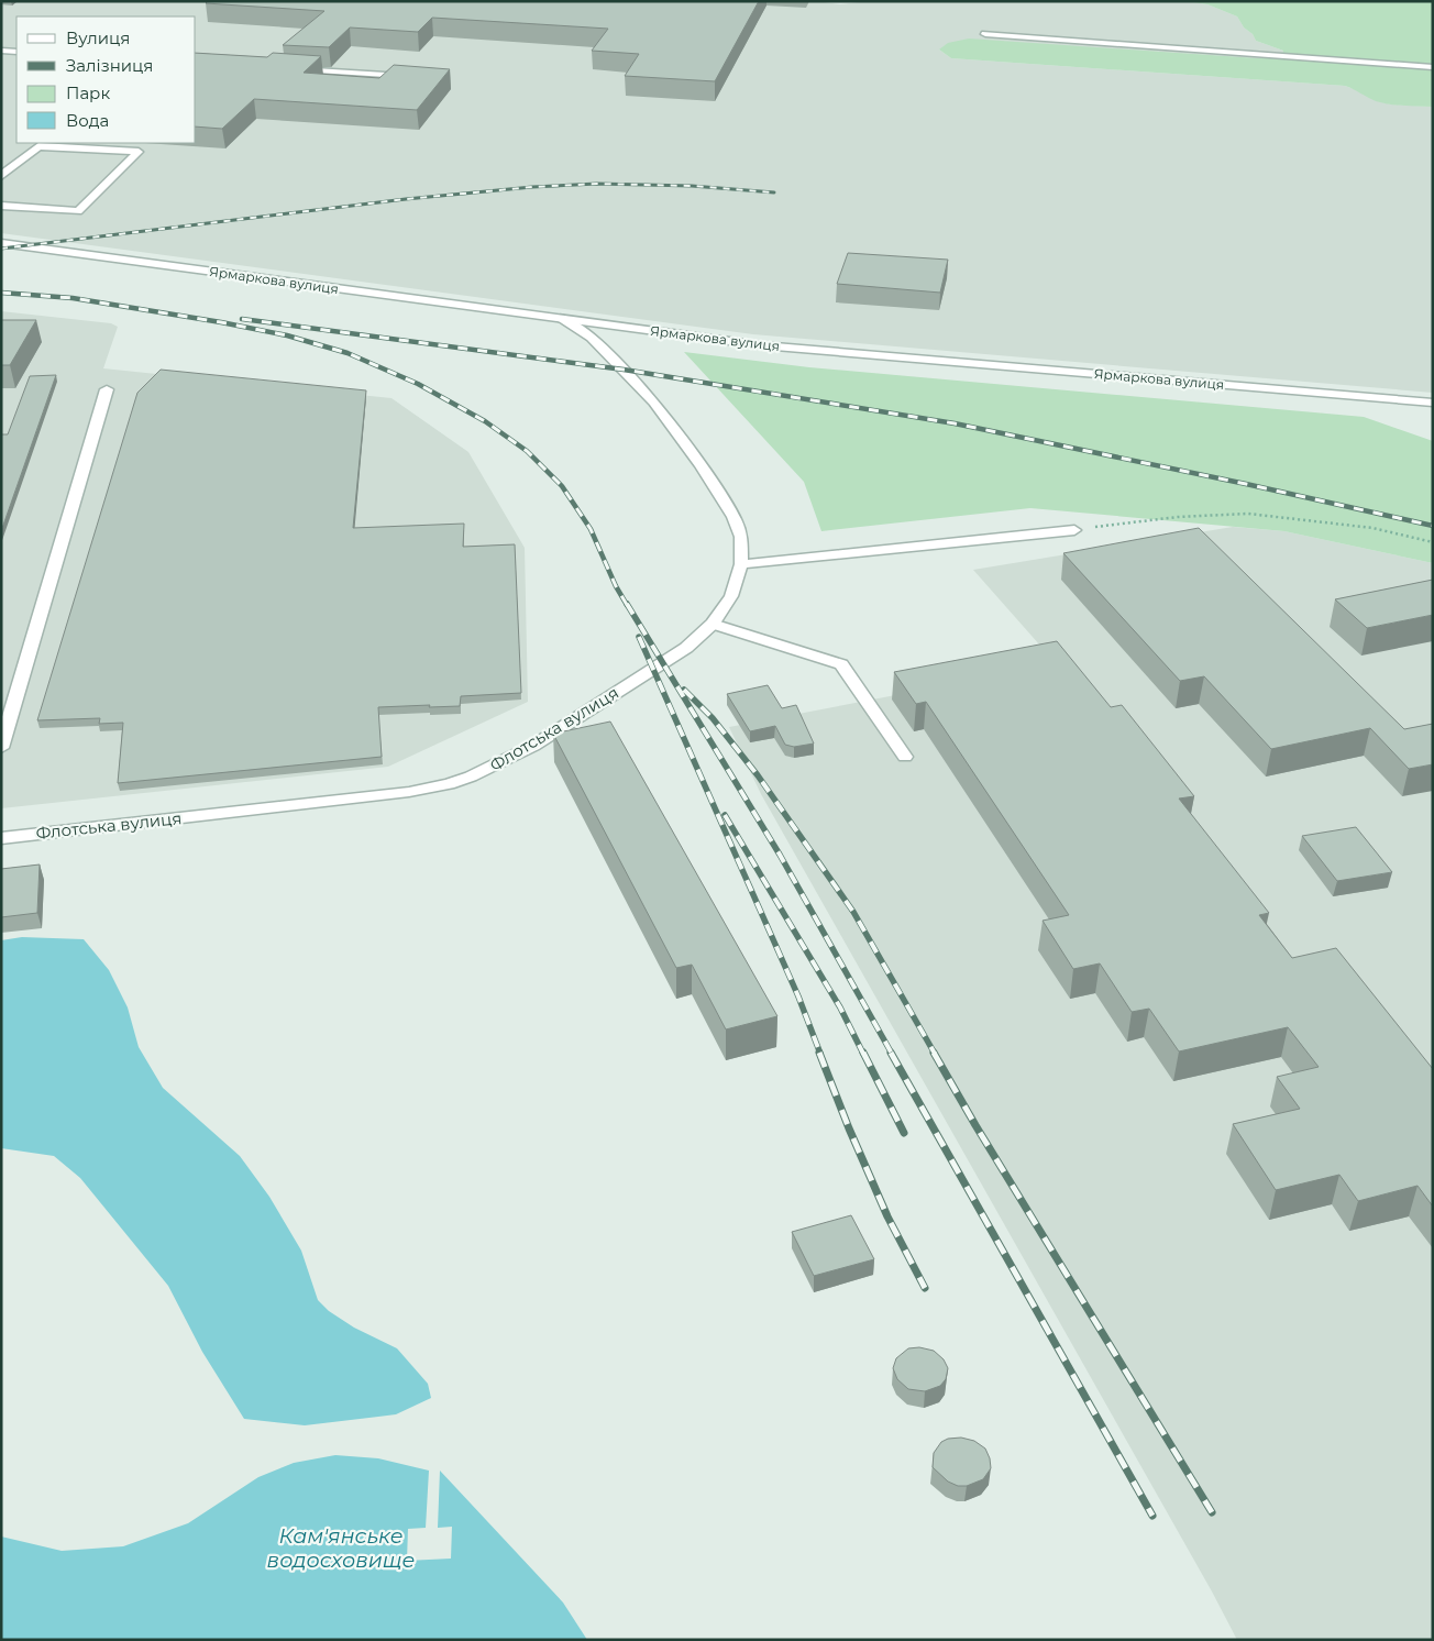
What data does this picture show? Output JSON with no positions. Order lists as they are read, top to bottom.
{
  "streets": {
    "street": ["Ярмаркова вулиця", "Флотська вулиця"]
  },
  "crossings": [
    ["Ярмаркова вулиця", "Флотська вулиця"]
  ],
  "water": ["Кам'янське водосховище"],
  "legend": [
    "Вулиця",
    "Залізниця",
    "Парк",
    "Вода"
  ]
}
